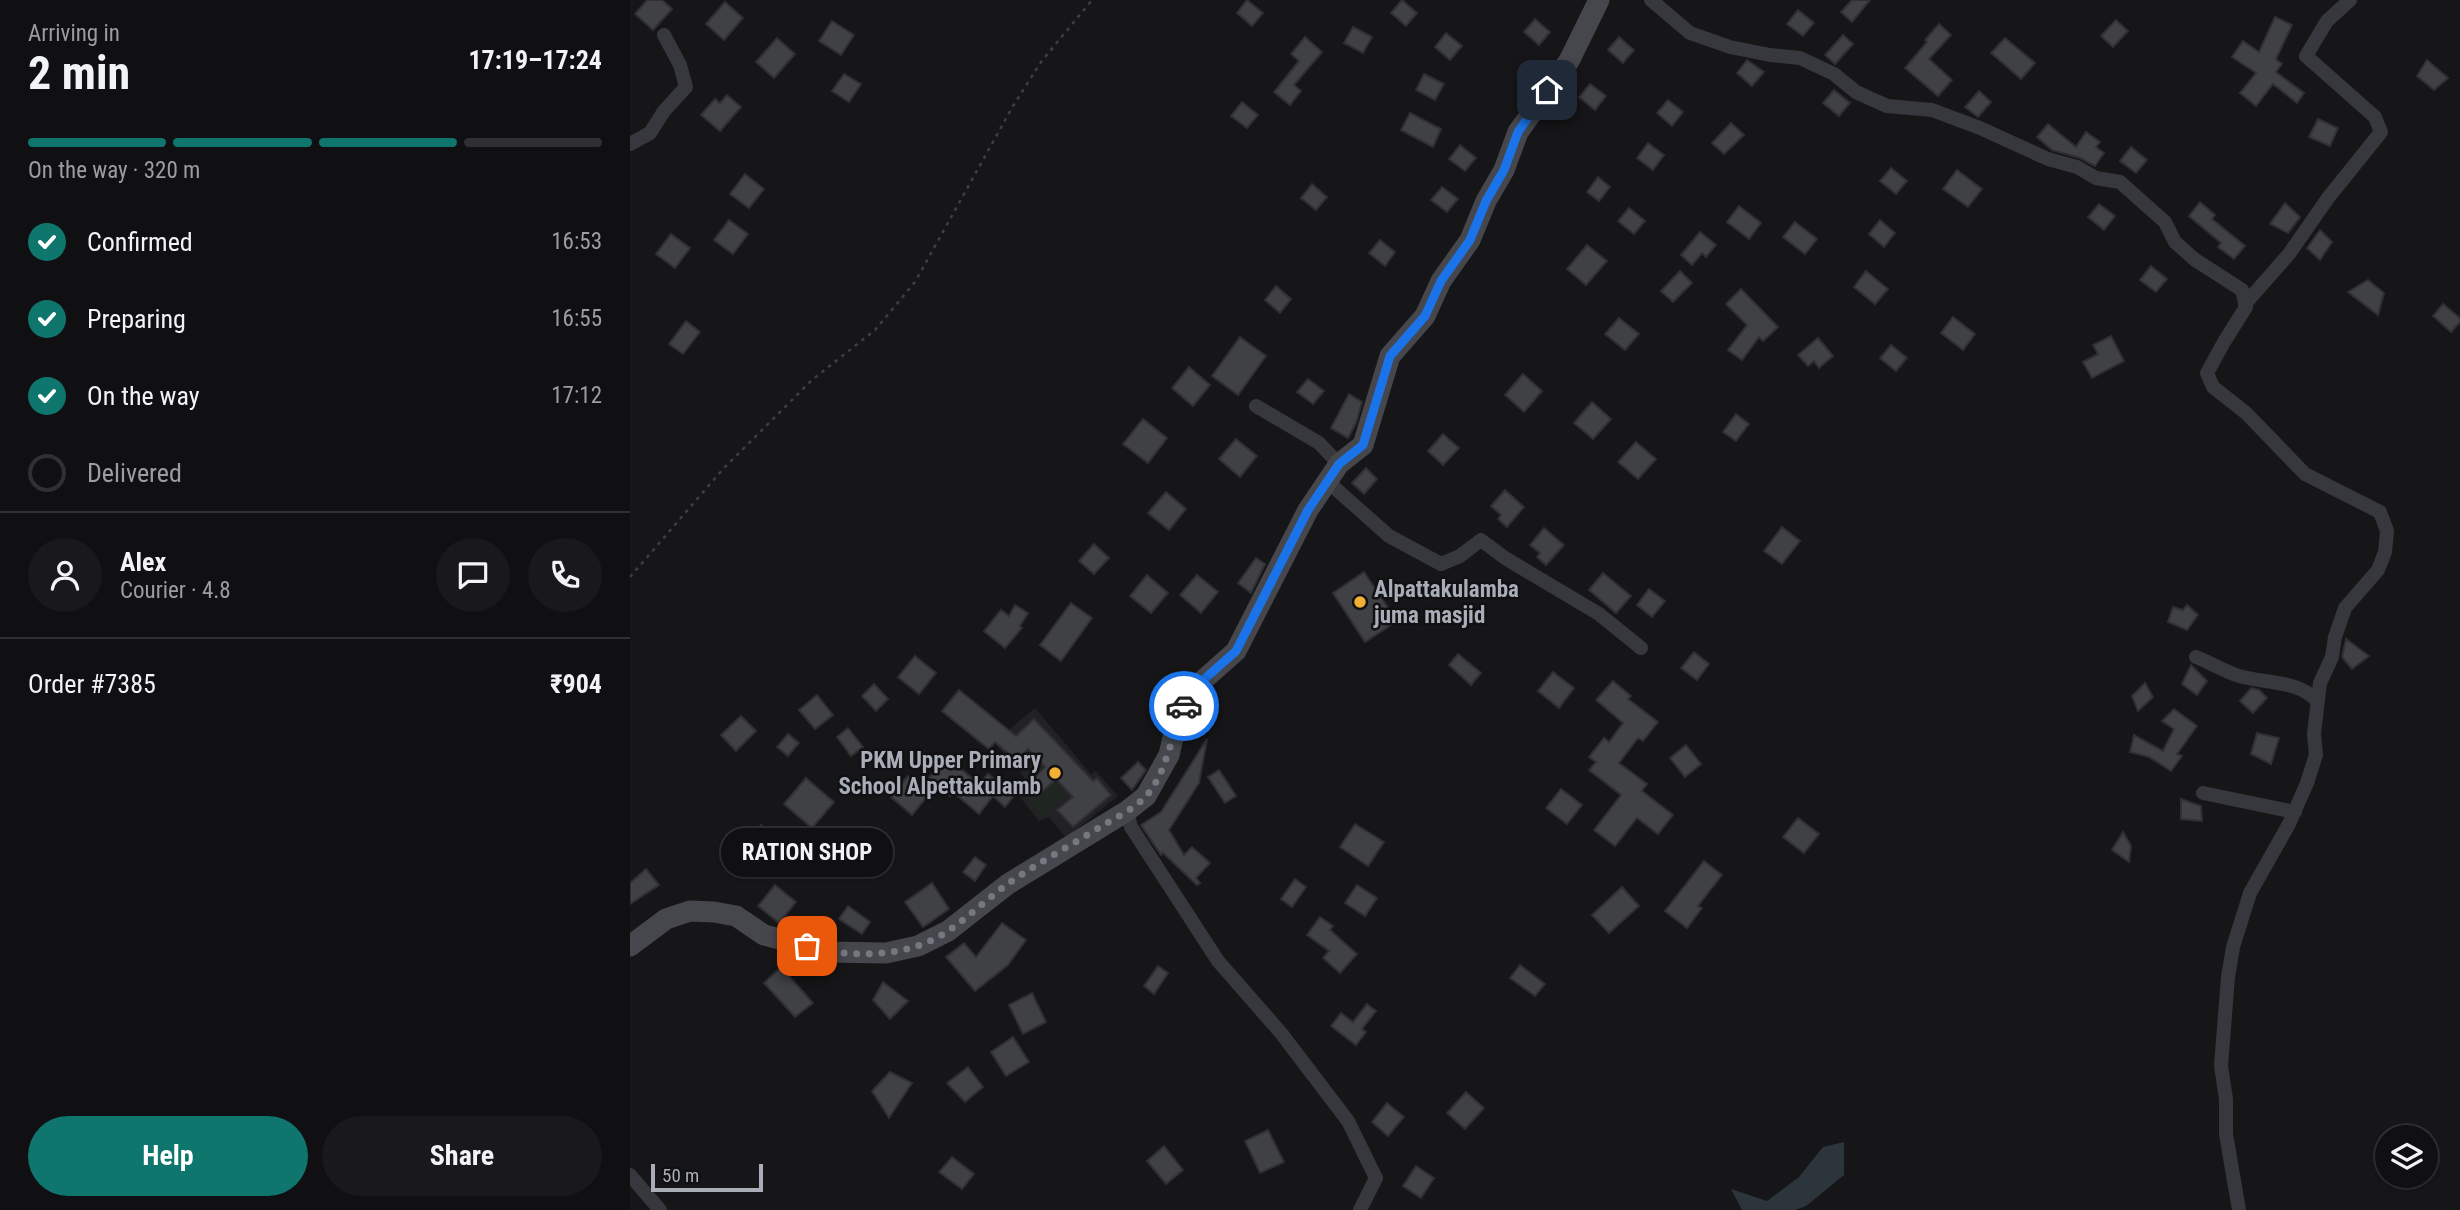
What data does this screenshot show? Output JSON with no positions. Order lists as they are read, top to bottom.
{
  "places": ["Alpattakulamba juma masjid", "PKM Upper Primary School Alpettakulamb", "RATION SHOP"],
  "scale_bar": "50 m",
  "page": {
    "heading": ["2 min", "Arriving in", "17:19–17:24"],
    "panel": [
      "Alex",
      "Courier · 4.8",
      "Order #7385",
      "₹904"
    ],
    "bar": "On the way · 320 m",
    "list": [
      ["Confirmed", "16:53"],
      ["Preparing", "16:55"],
      ["On the way", "17:12"],
      "Delivered"
    ],
    "bubble": "RATION SHOP",
    "buttons": ["Help", "Share"],
    "scale": "50 m"
  }
}
